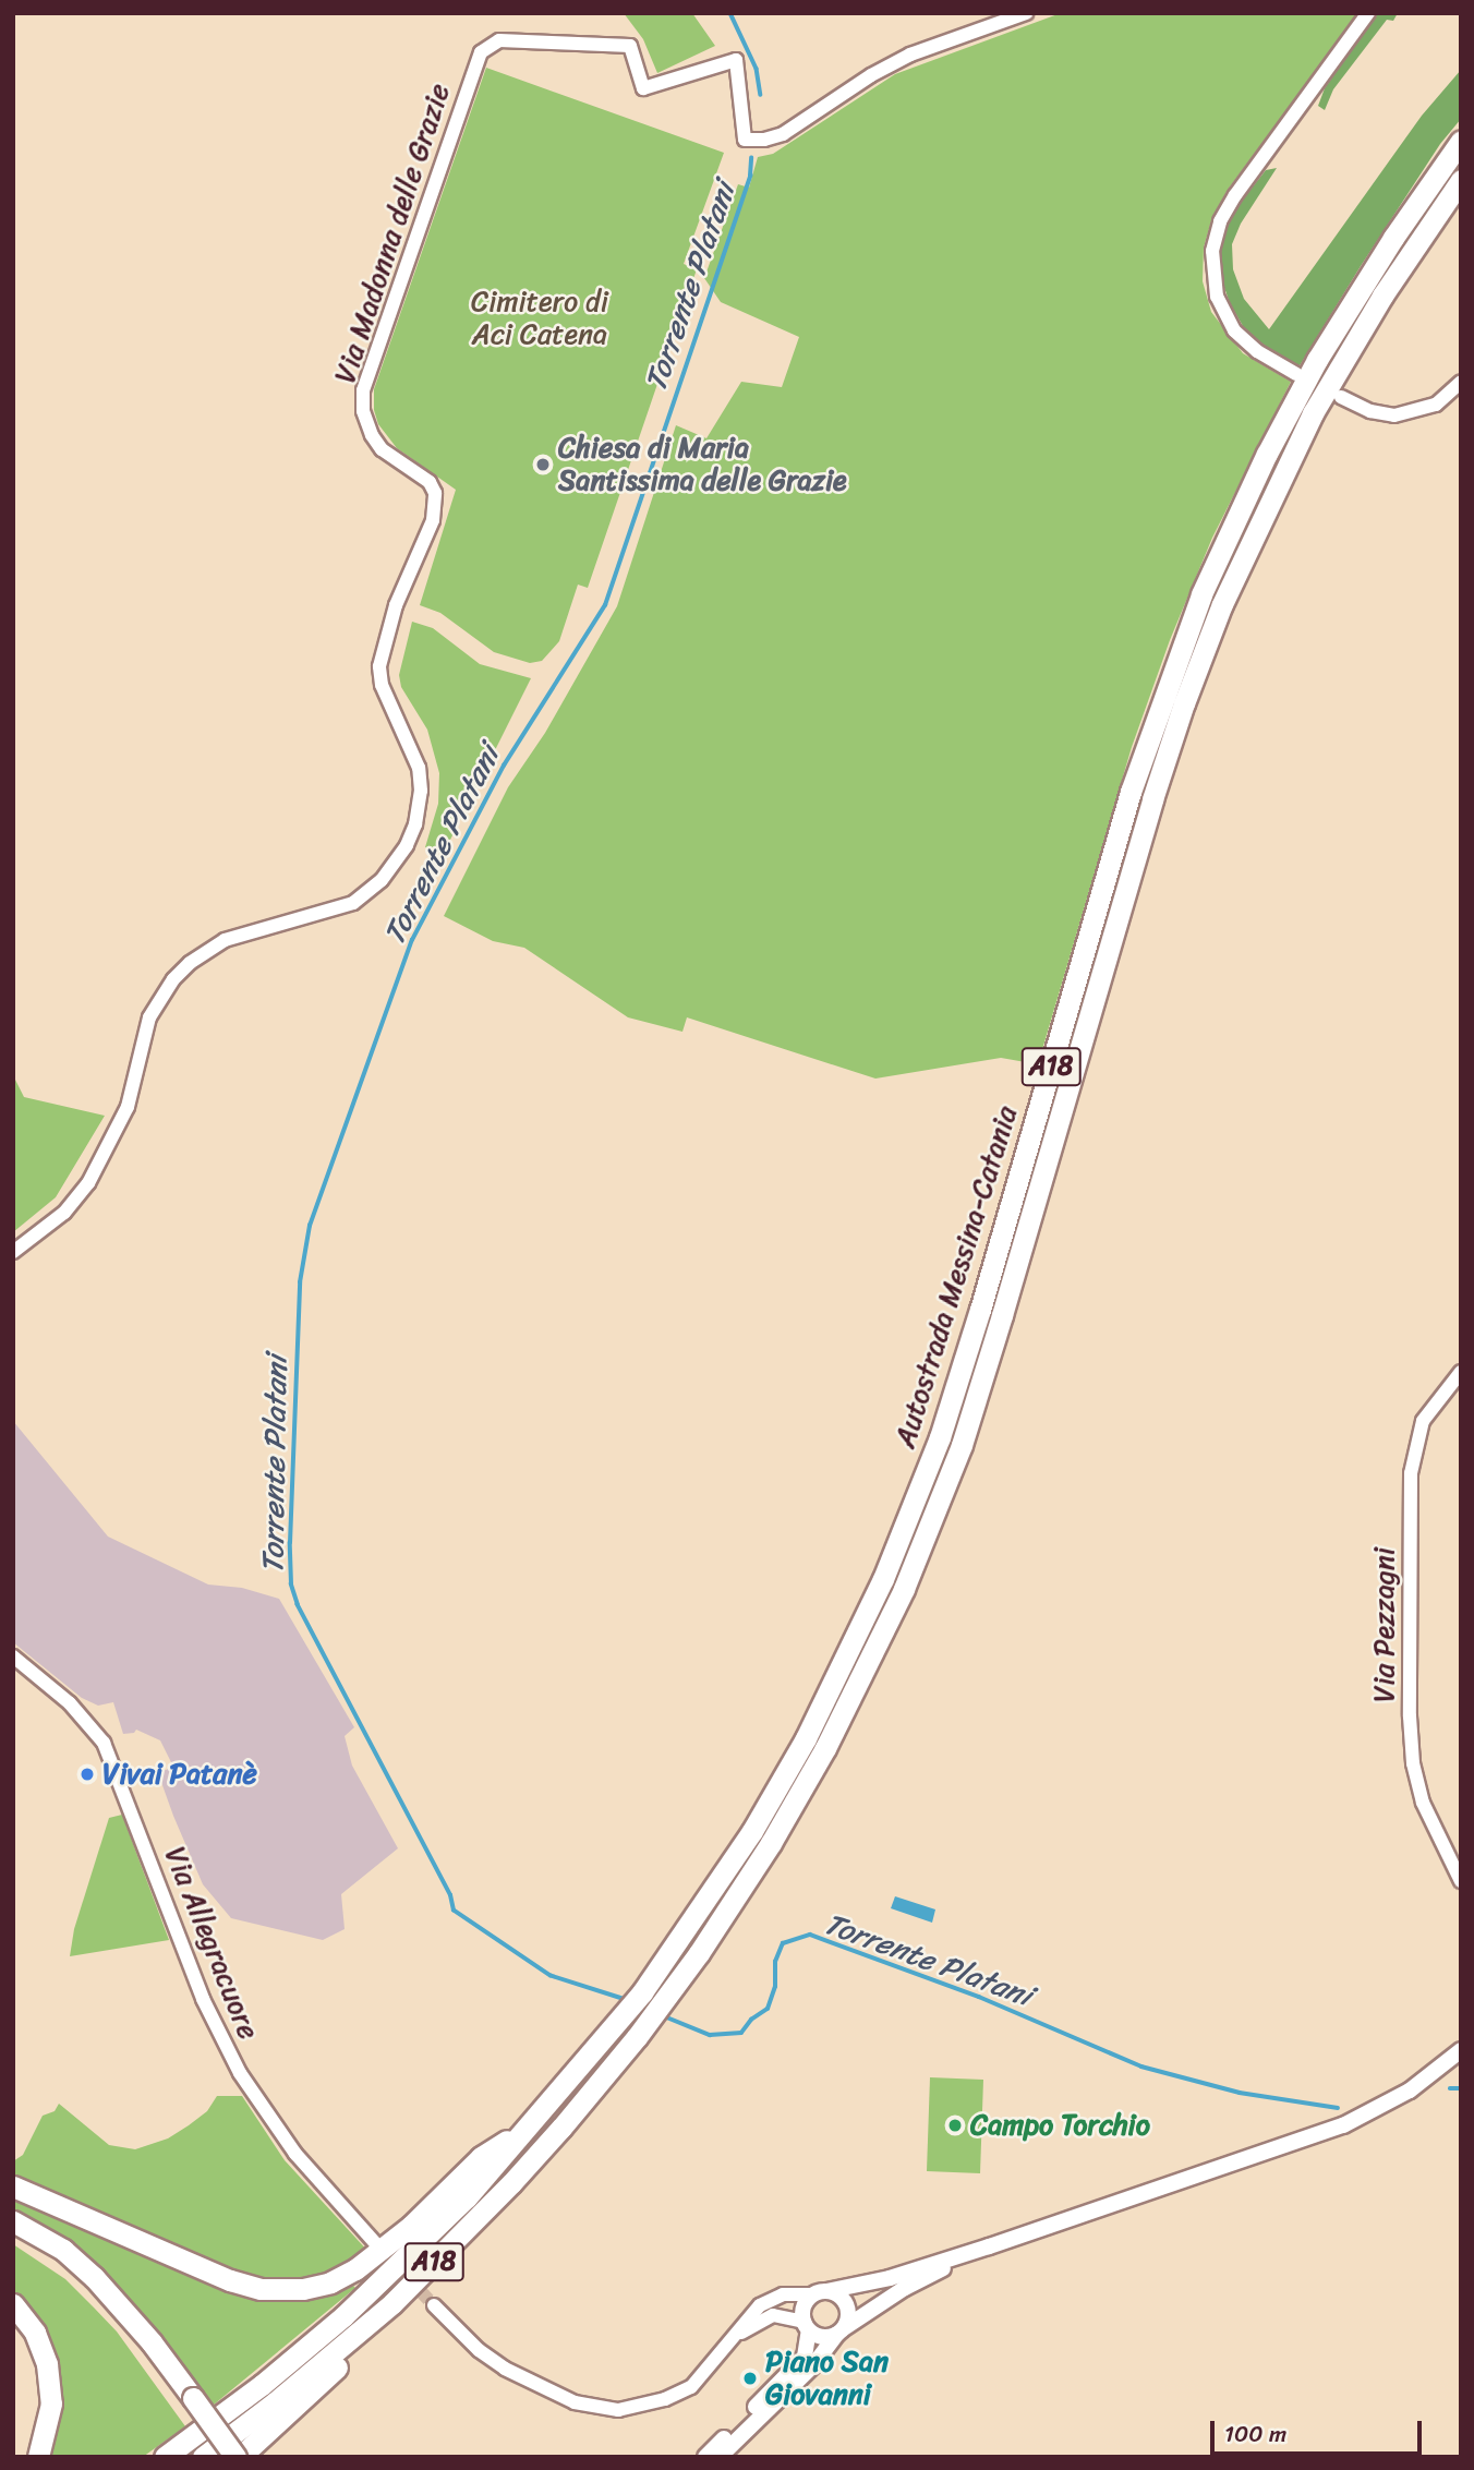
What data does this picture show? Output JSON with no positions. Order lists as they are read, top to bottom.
{
  "streets": {
    "highway": ["A18", "Autostrada Messina-Catania"],
    "street": ["Via Madonna delle Grazie", "Via Pezzagni", "Via Allegracuore"]
  },
  "crossings": [
    ["A18", "Autostrada Messina-Catania"]
  ],
  "water": ["Torrente Platani"],
  "parks": ["Cimitero di Aci Catena"],
  "places": [
    "Chiesa di Maria Santissima delle Grazie",
    "Vivai Patanè",
    "Campo Torchio",
    "Piano San Giovanni"
  ],
  "scale_bar": "100 m"
}
